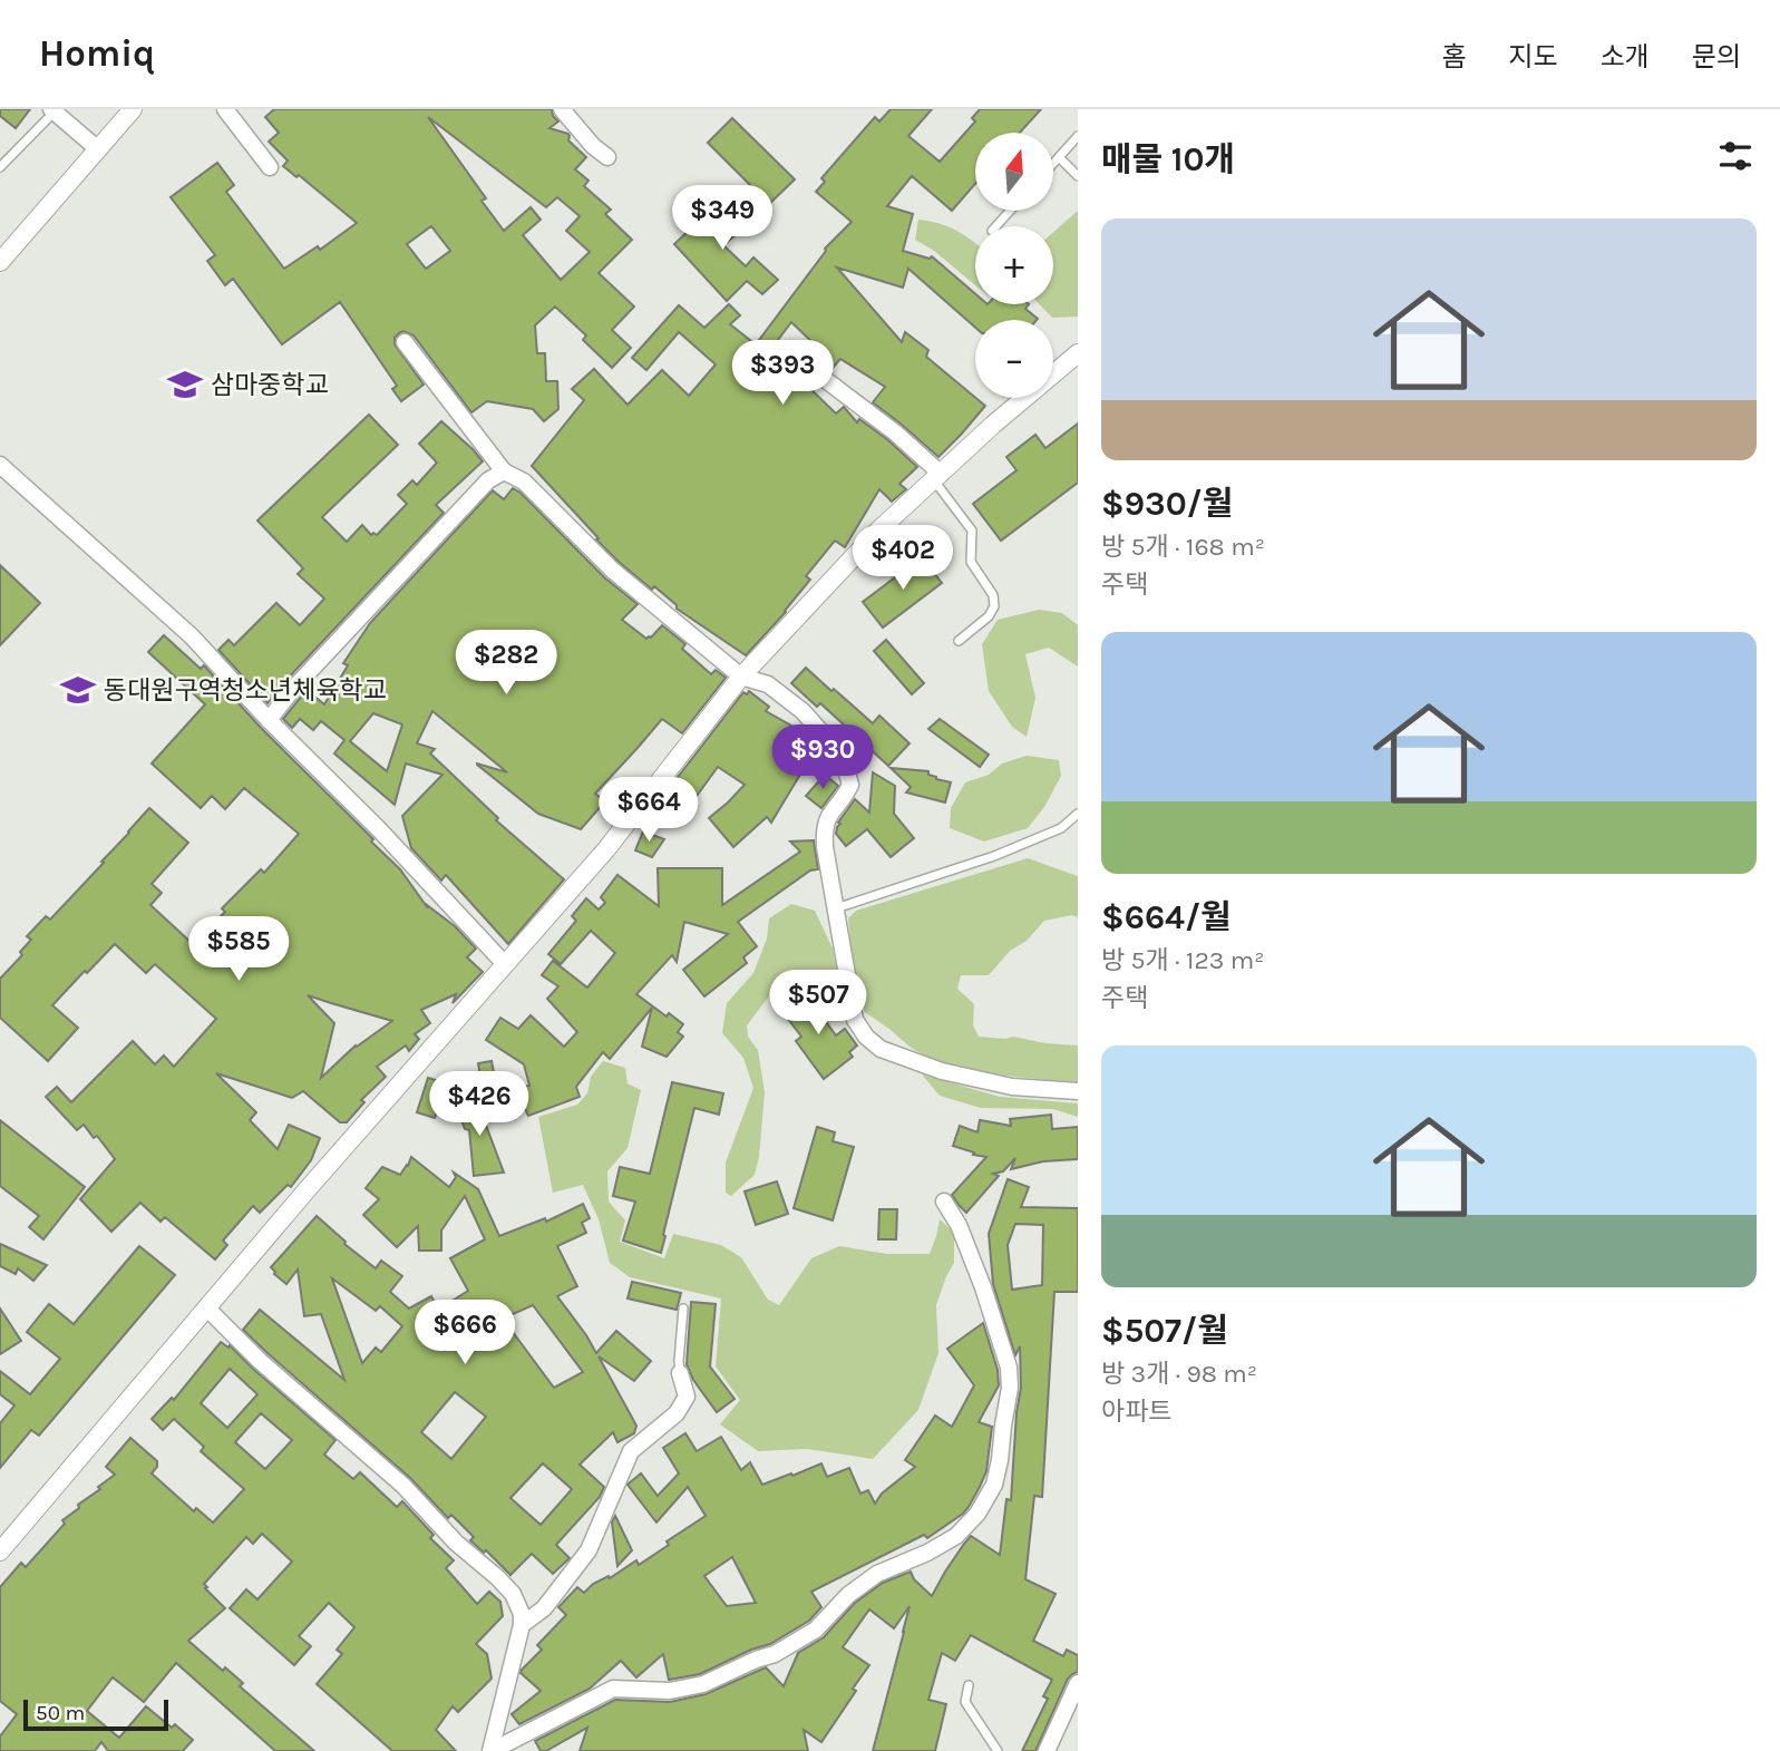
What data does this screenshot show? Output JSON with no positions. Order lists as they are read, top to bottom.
{
  "places": {
    "school or university": ["삼마중학교", "동대원구역청소년체육학교"]
  },
  "scale_bar": "50 m",
  "north": "top",
  "page": {
    "header": "Homiq",
    "nav": [
      "홈",
      "지도",
      "소개",
      "문의"
    ],
    "heading": "매물 10개",
    "map_buttons": ["+", "−"],
    "price": [
      "$349",
      "$393",
      "$402",
      "$282",
      "$930",
      "$664",
      "$585",
      "$507",
      "$426",
      "$666"
    ],
    "list": [
      {
        "name": "$930/월",
        "note": "방 5개 · 168 m² · 주택"
      },
      {
        "name": "$664/월",
        "note": "방 5개 · 123 m² · 주택"
      },
      {
        "name": "$507/월",
        "note": "방 3개 · 98 m² · 아파트"
      }
    ],
    "scale": "50 m"
  }
}
